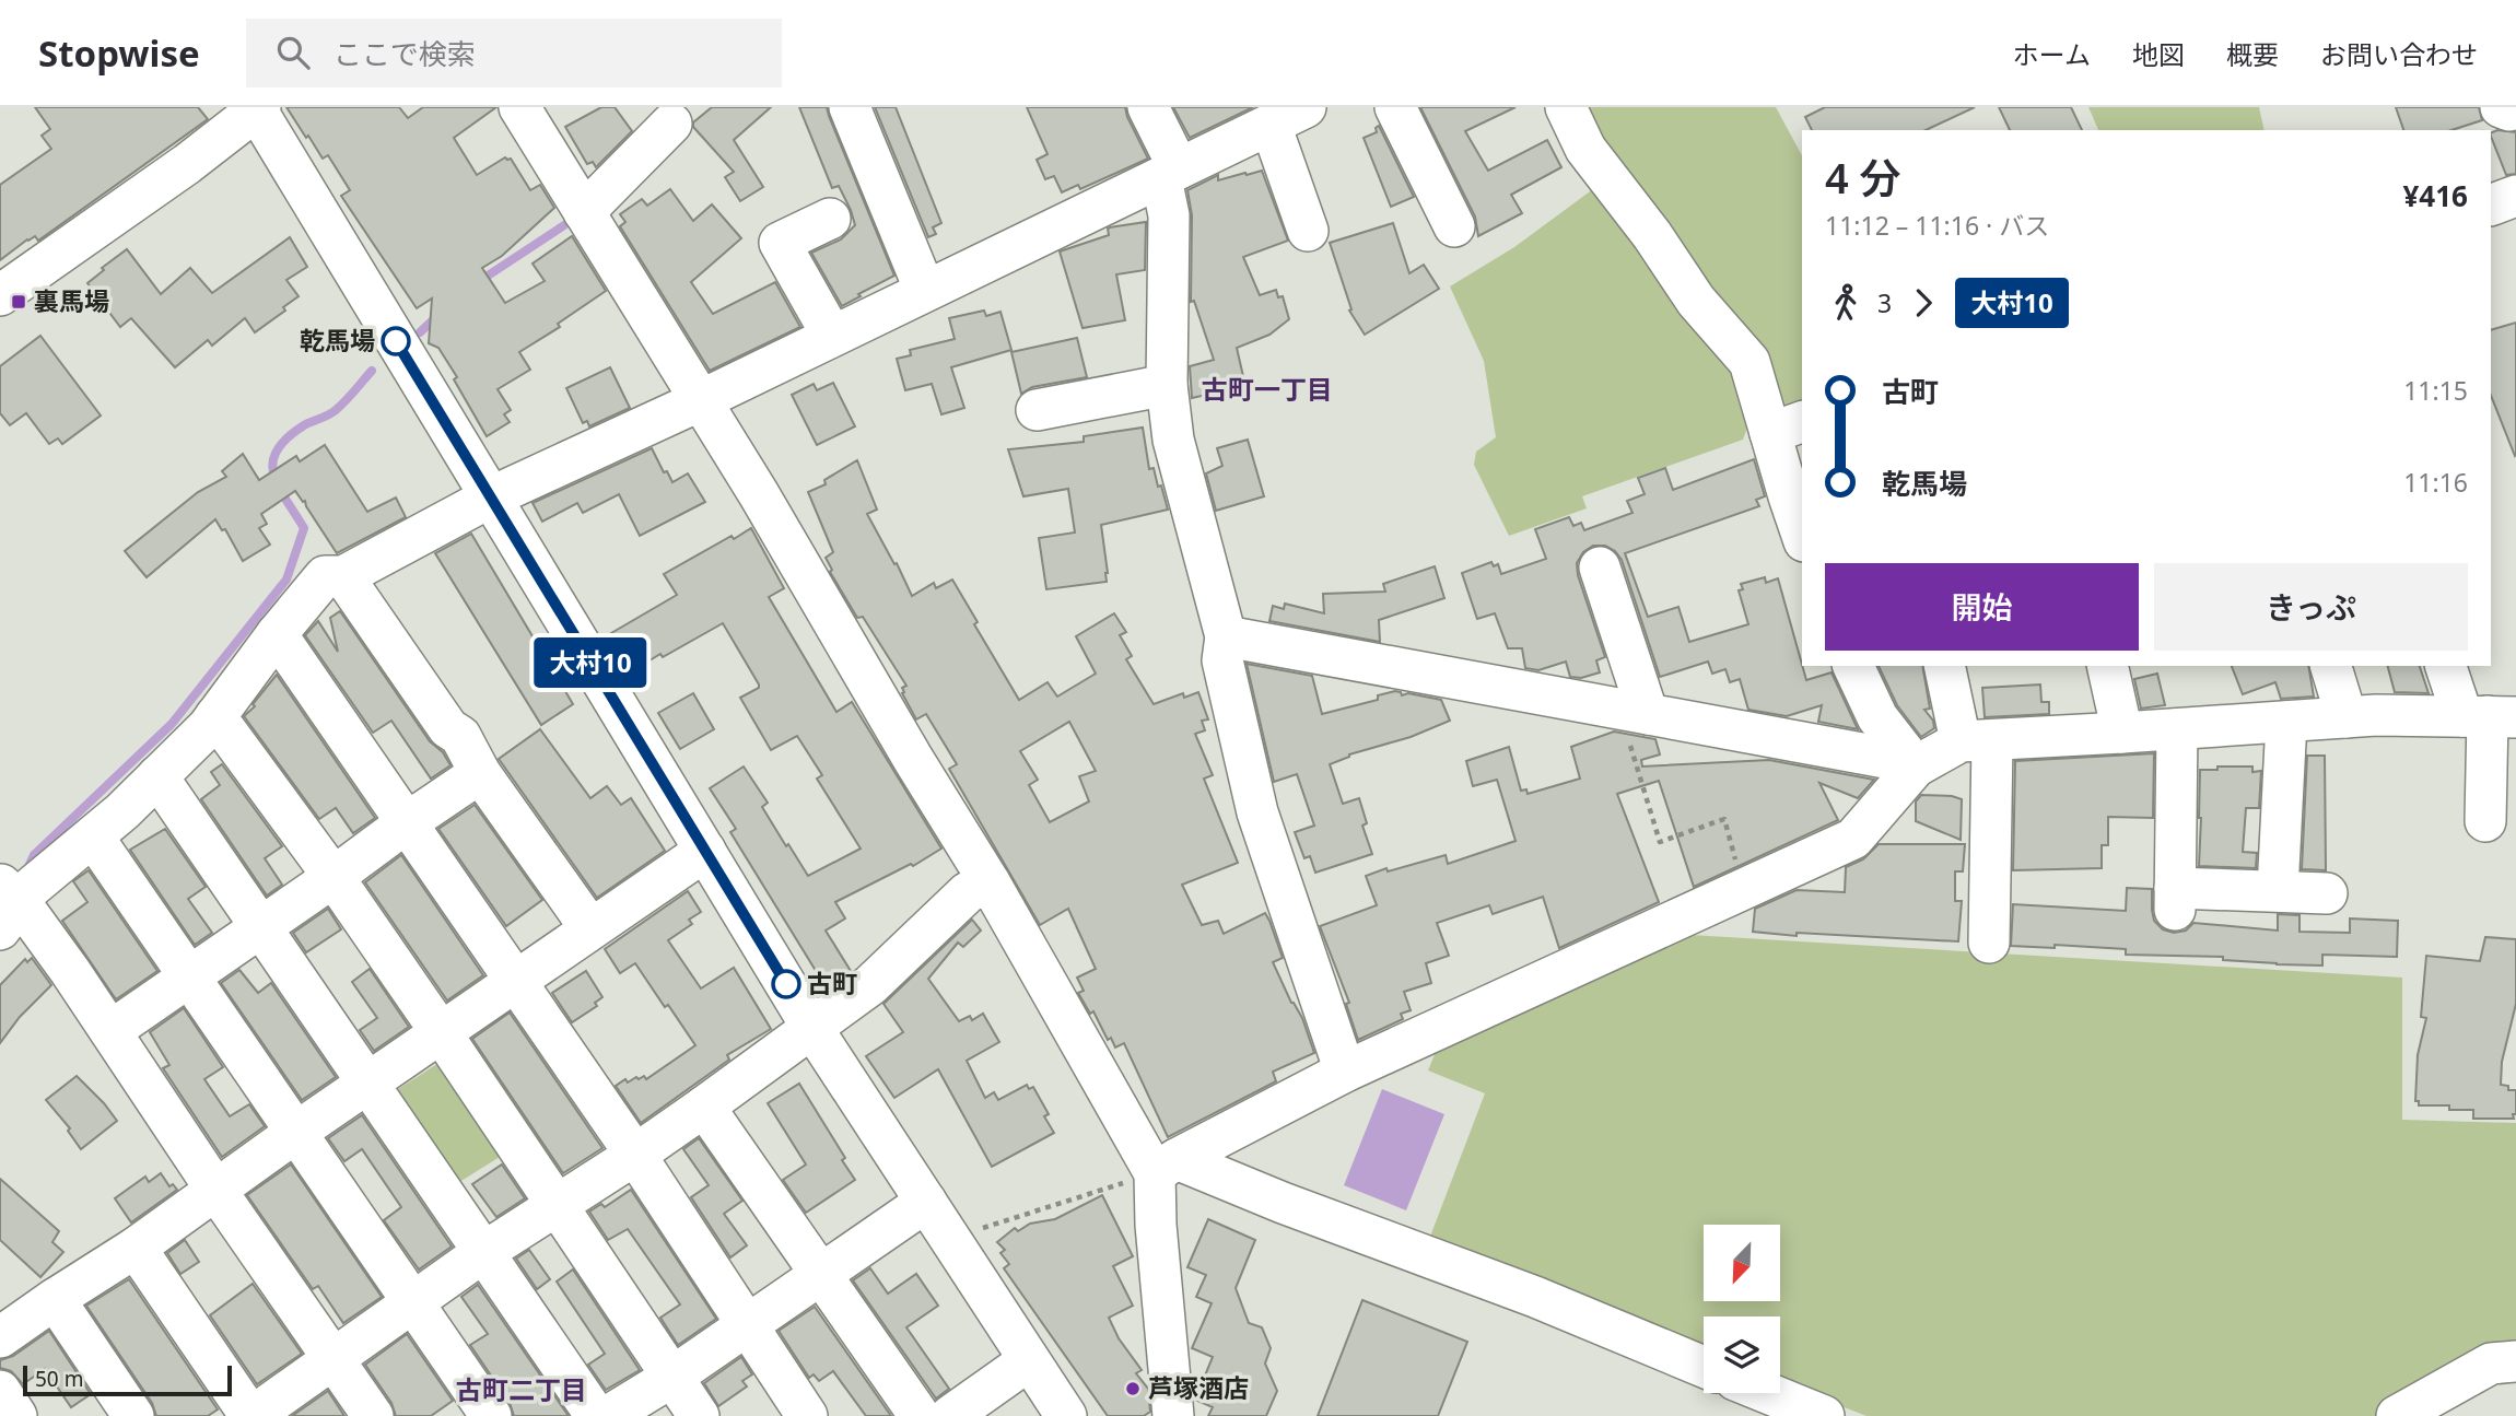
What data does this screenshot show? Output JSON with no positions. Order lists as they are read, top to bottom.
{
  "districts": ["古町一丁目", "古町二丁目"],
  "places": {
    "transit": ["裏馬場"],
    "other": ["乾馬場", "古町", "芦塚酒店"]
  },
  "lines": ["bus line 大村10"],
  "scale_bar": "50 m",
  "north": "bottom left",
  "page": {
    "header": "Stopwise",
    "search": "ここで検索",
    "nav": [
      "ホーム",
      "地図",
      "概要",
      "お問い合わせ"
    ],
    "on_map": "大村10",
    "heading": ["4 分", "11:12 – 11:16 · バス", "¥416"],
    "legs": ["3", "大村10"],
    "list": [
      {
        "name": "古町",
        "value": "11:15"
      },
      {
        "name": "乾馬場",
        "value": "11:16"
      }
    ],
    "buttons": ["開始", "きっぷ"],
    "scale": "50 m"
  }
}
